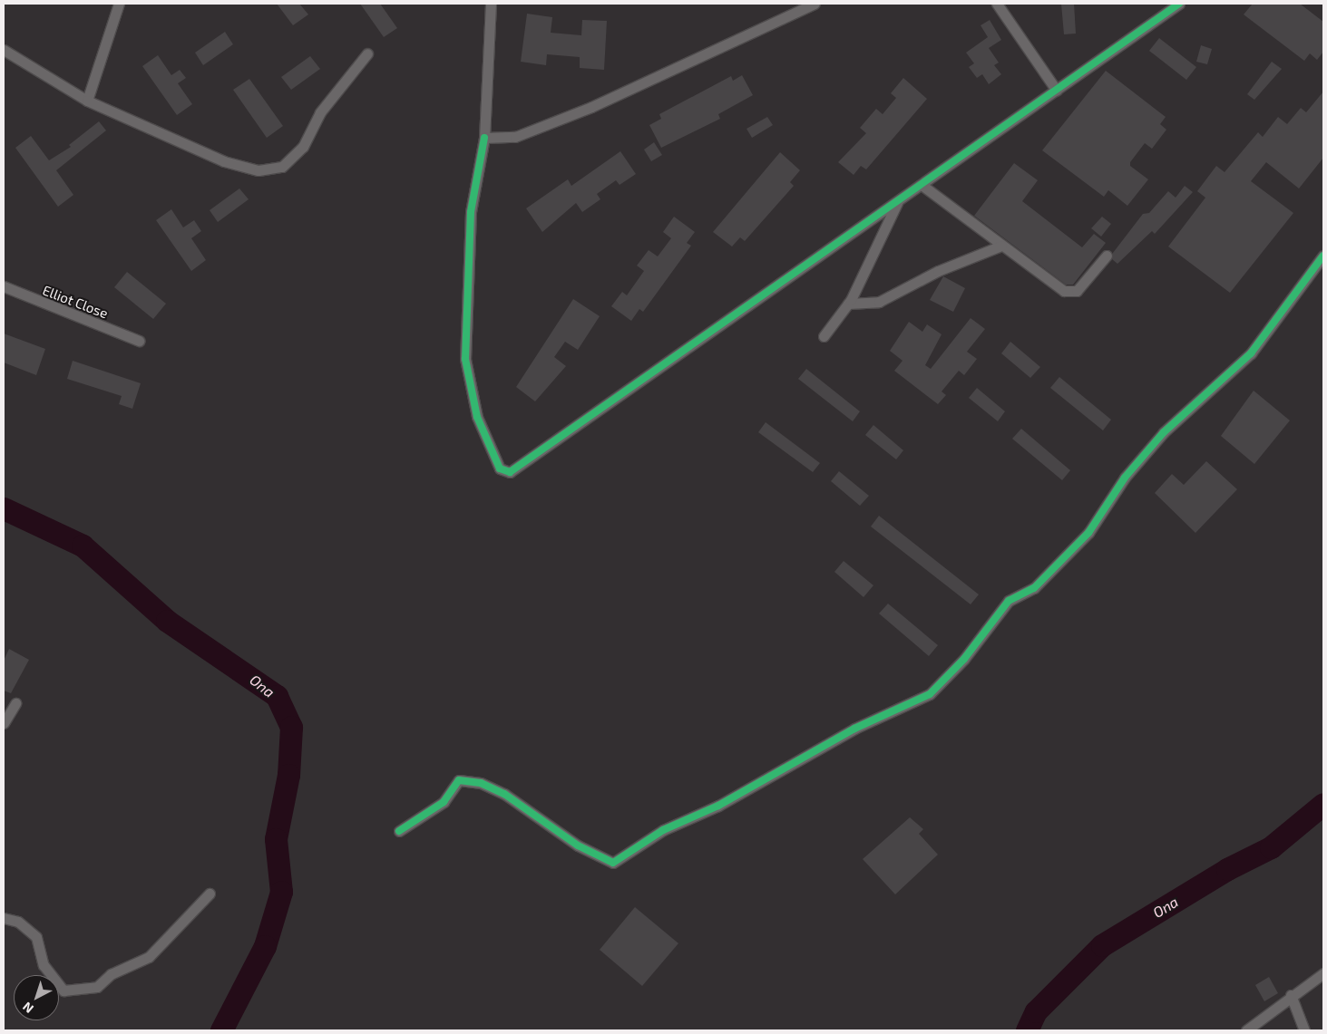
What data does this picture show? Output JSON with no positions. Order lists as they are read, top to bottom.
{
  "streets": {
    "street": ["Elliot Close"]
  },
  "water": ["Ona"],
  "north": "bottom left"
}
